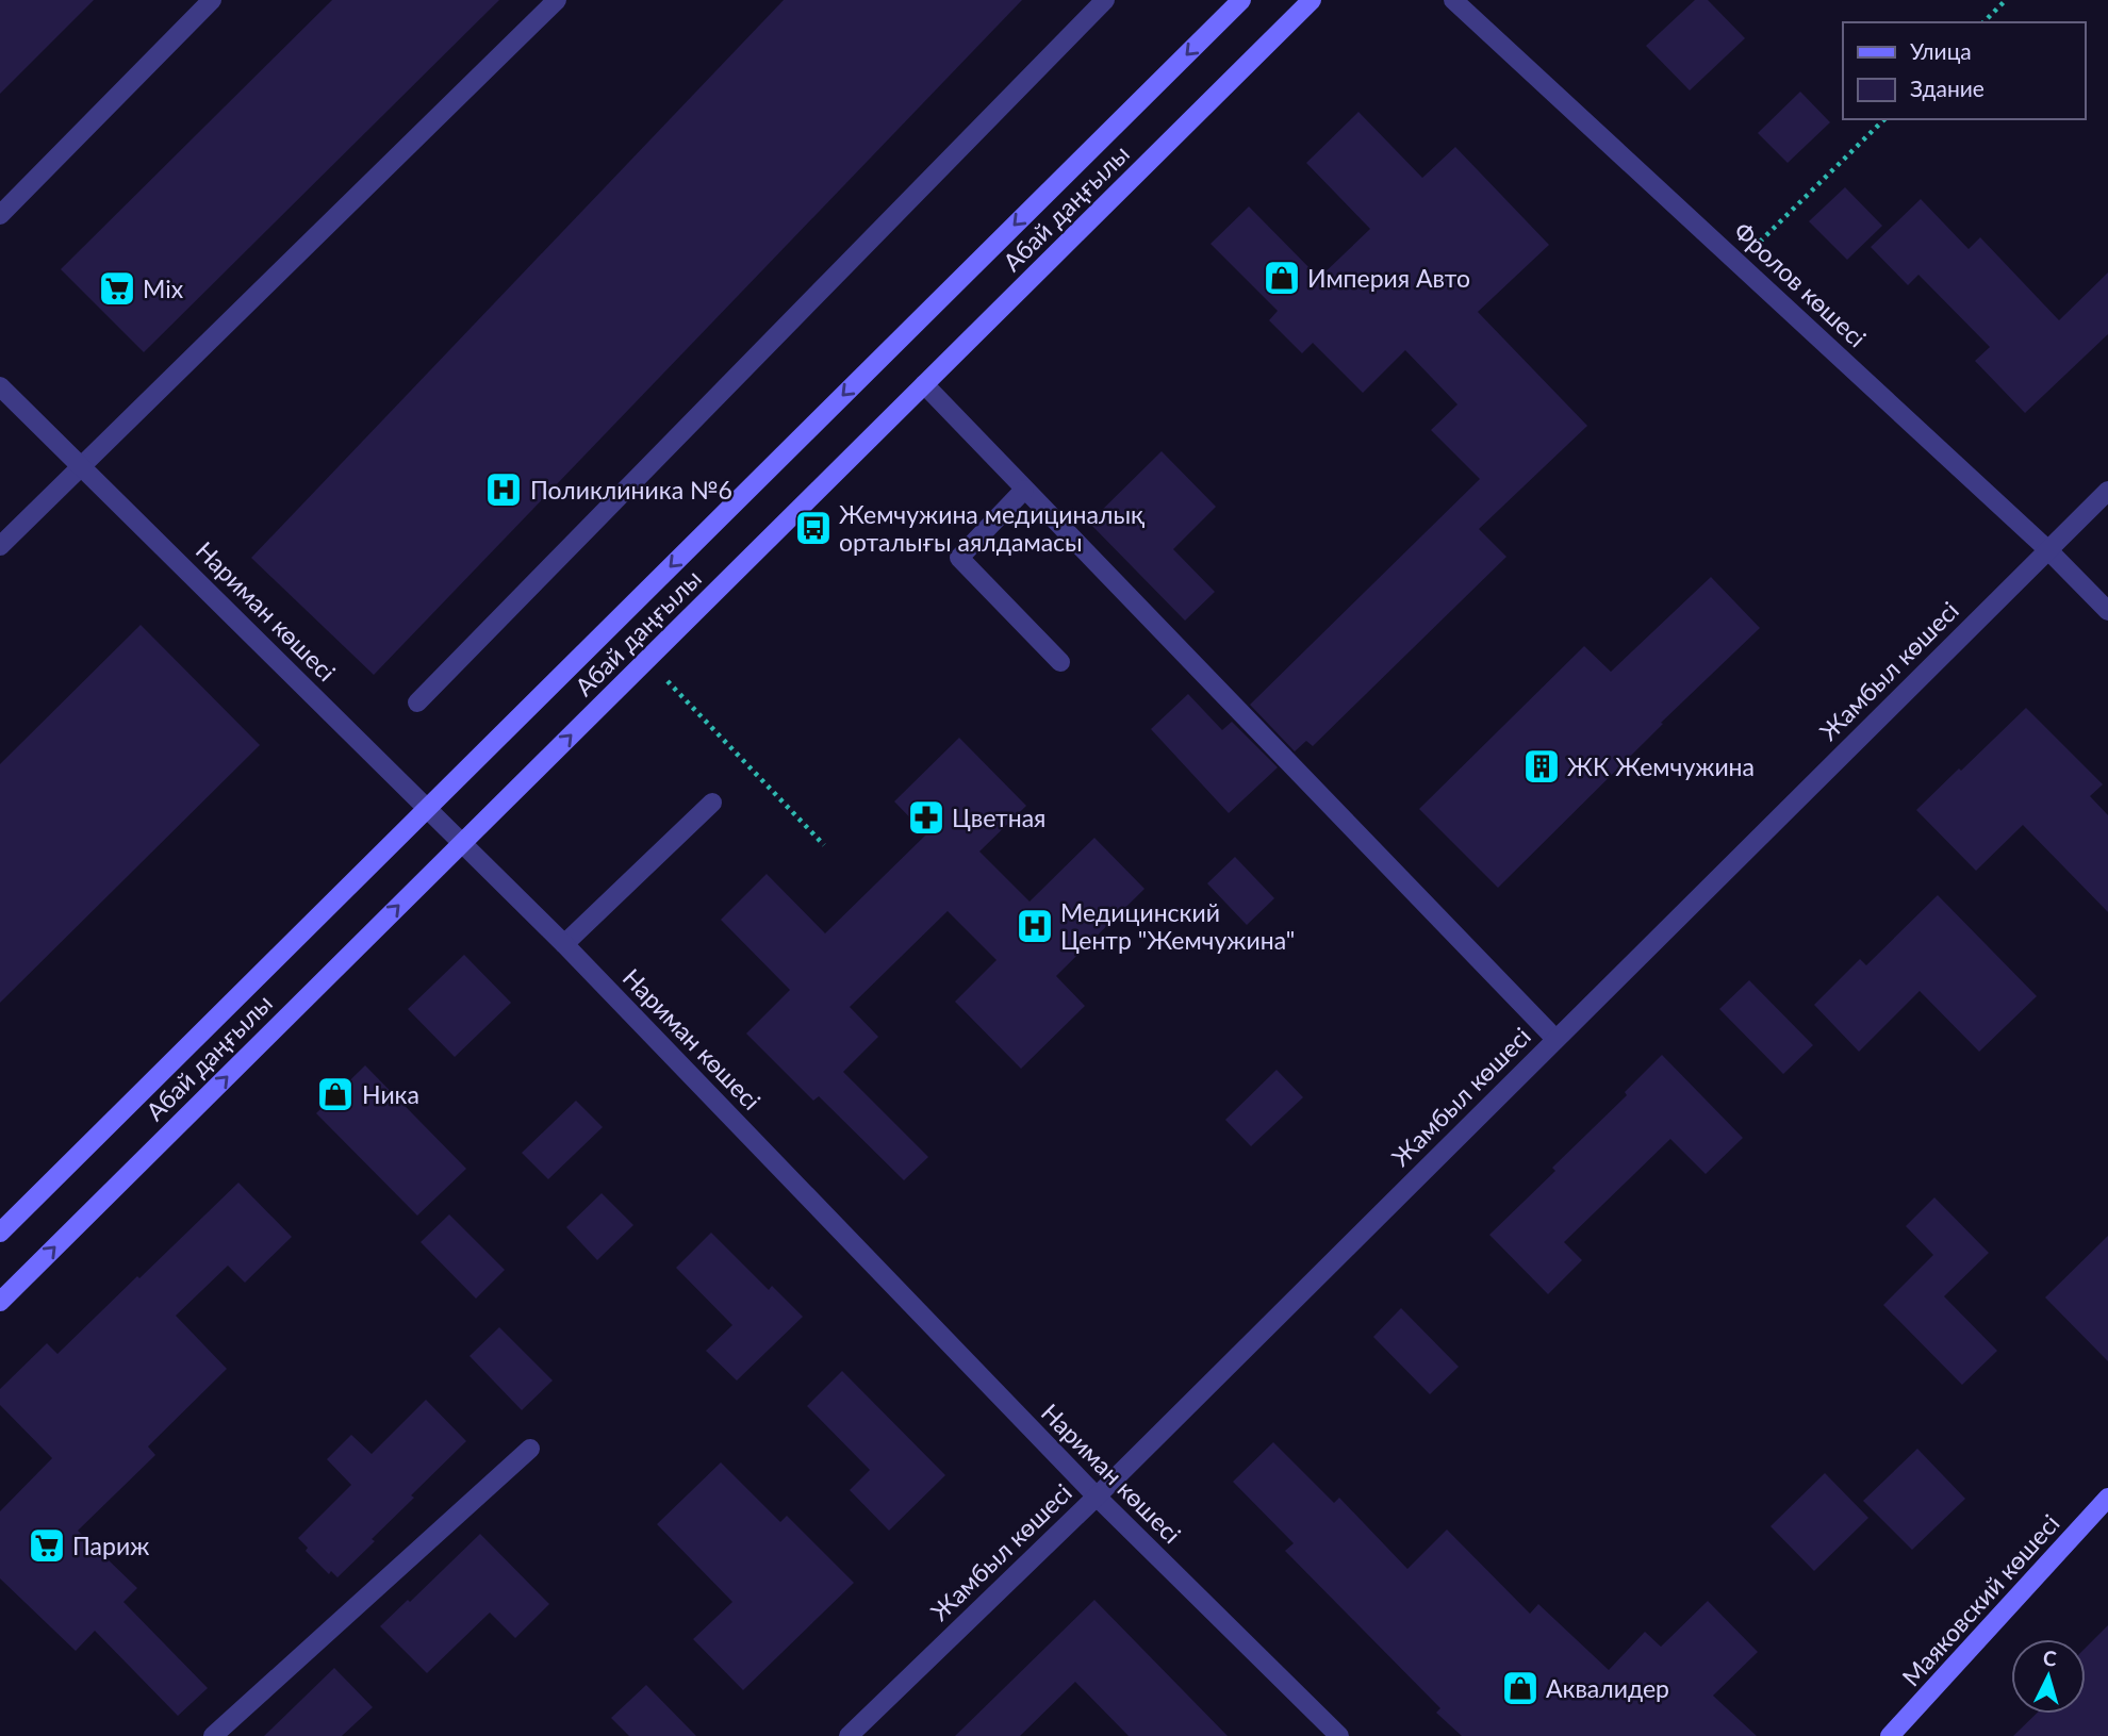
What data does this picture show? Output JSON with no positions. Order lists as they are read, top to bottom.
{
  "streets": {
    "main road": ["Абай даңғылы", "Маяковский көшесі"],
    "street": ["Фролов көшесі", "Нариман көшесі", "Жамбыл көшесі"]
  },
  "crossings": [
    ["Абай даңғылы", "Нариман көшесі"],
    ["Фролов көшесі", "Жамбыл көшесі"],
    ["Нариман көшесі", "Жамбыл көшесі"]
  ],
  "places": {
    "shop": ["Империя Авто", "Ника", "Аквалидер"],
    "supermarket": ["Mix", "Париж"],
    "hospital": ["Поликлиника №6", "Медицинский Центр \"Жемчужина\""],
    "bus stop": ["Жемчужина медициналық орталығы аялдамасы"],
    "building": ["ЖК Жемчужина"],
    "pharmacy": ["Цветная"]
  },
  "legend": ["Улица", "Здание"],
  "north": "top"
}
